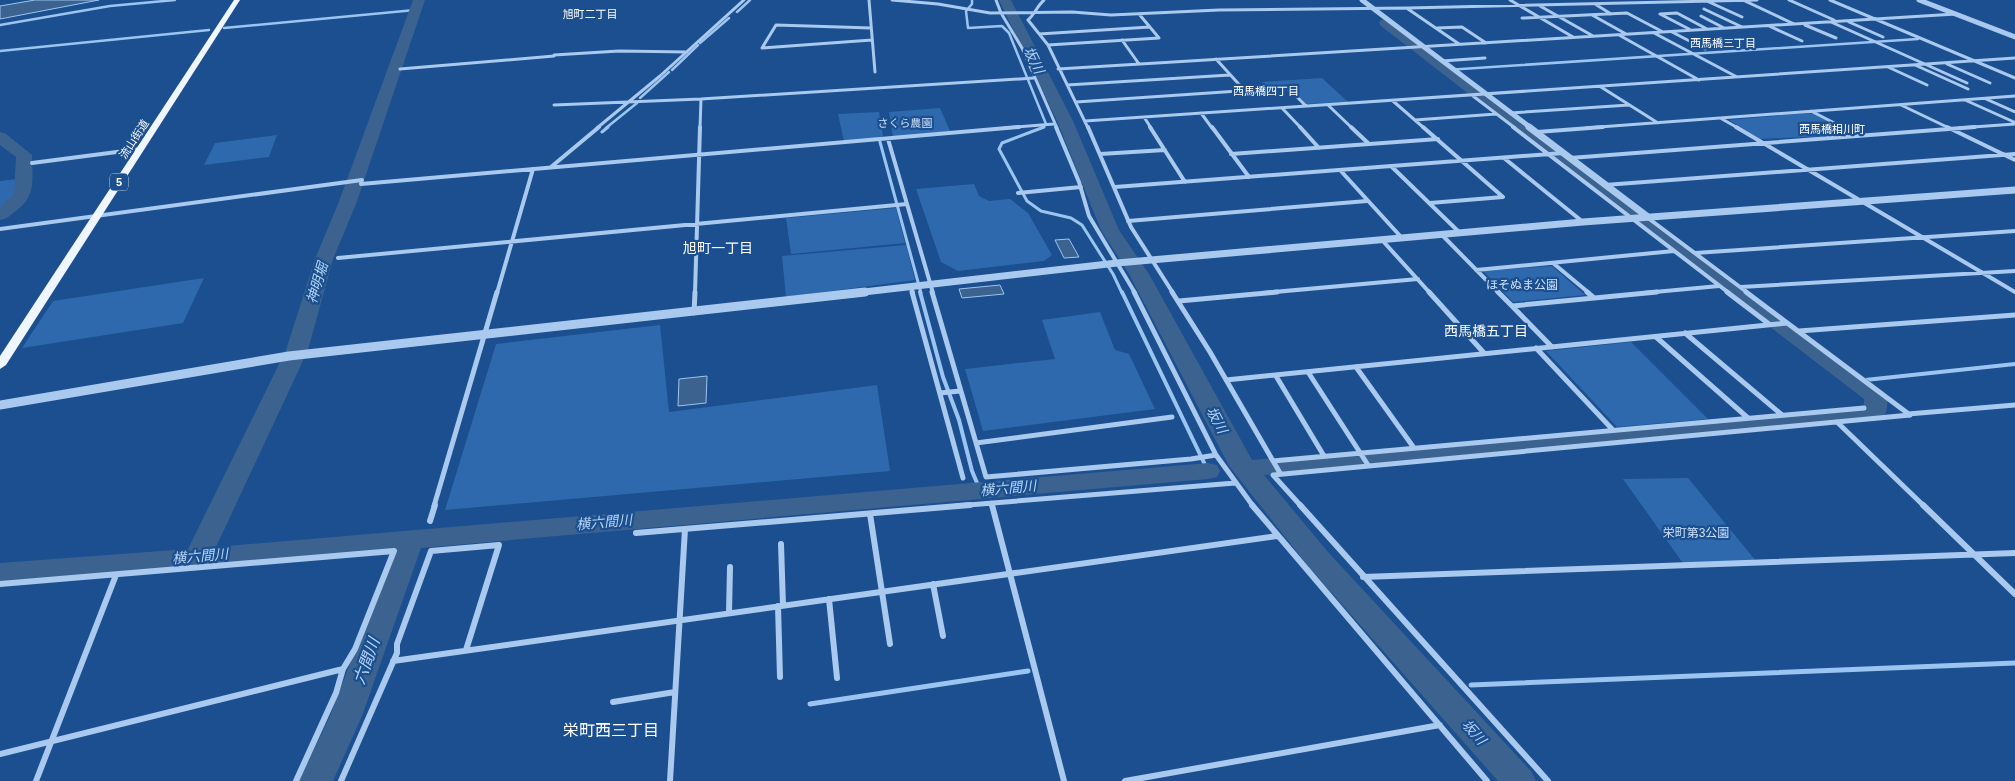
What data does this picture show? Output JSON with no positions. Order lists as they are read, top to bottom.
{
  "streets": {
    "main road": ["流山街道", "5"]
  },
  "districts": [
    "旭町二丁目",
    "西馬橋三丁目",
    "西馬橋四丁目",
    "西馬橋相川町",
    "旭町一丁目",
    "西馬橋五丁目",
    "栄町西三丁目"
  ],
  "water": [
    "坂川",
    "神明堀",
    "横六間川",
    "六間川"
  ],
  "parks": ["さくら農園", "ほそぬま公園", "栄町第3公園"]
}
